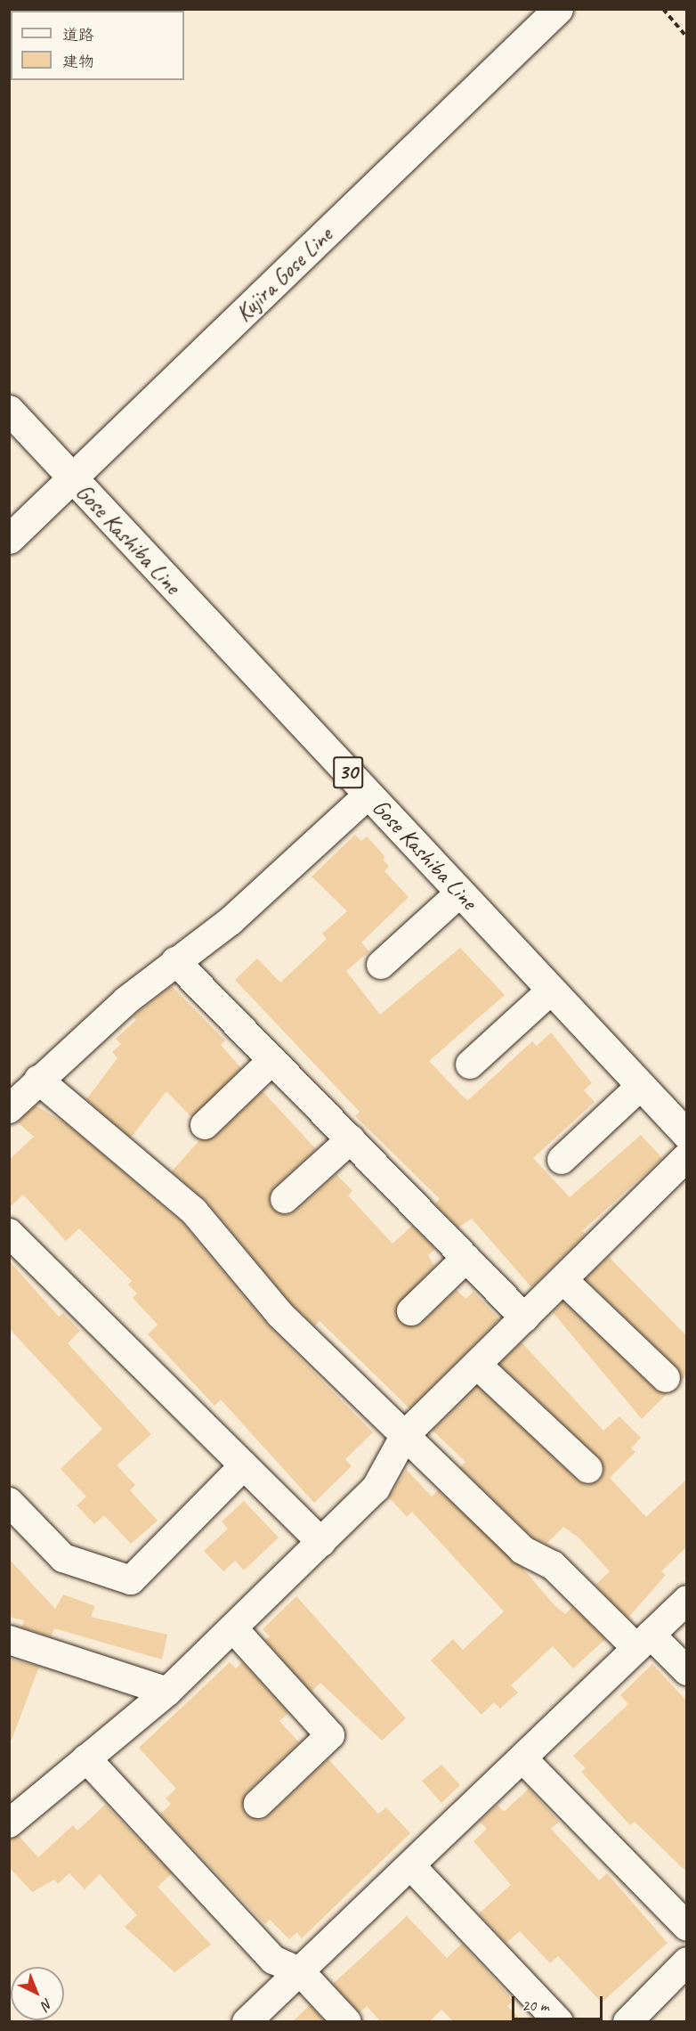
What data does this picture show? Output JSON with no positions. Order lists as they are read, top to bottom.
{
  "streets": {
    "main road": ["Kujira Gose Line", "Gose Kashiba Line", "30"]
  },
  "crossings": [
    ["Kujira Gose Line", "Gose Kashiba Line"]
  ],
  "legend": ["道路", "建物"],
  "scale_bar": "20 m",
  "north": "bottom right"
}
